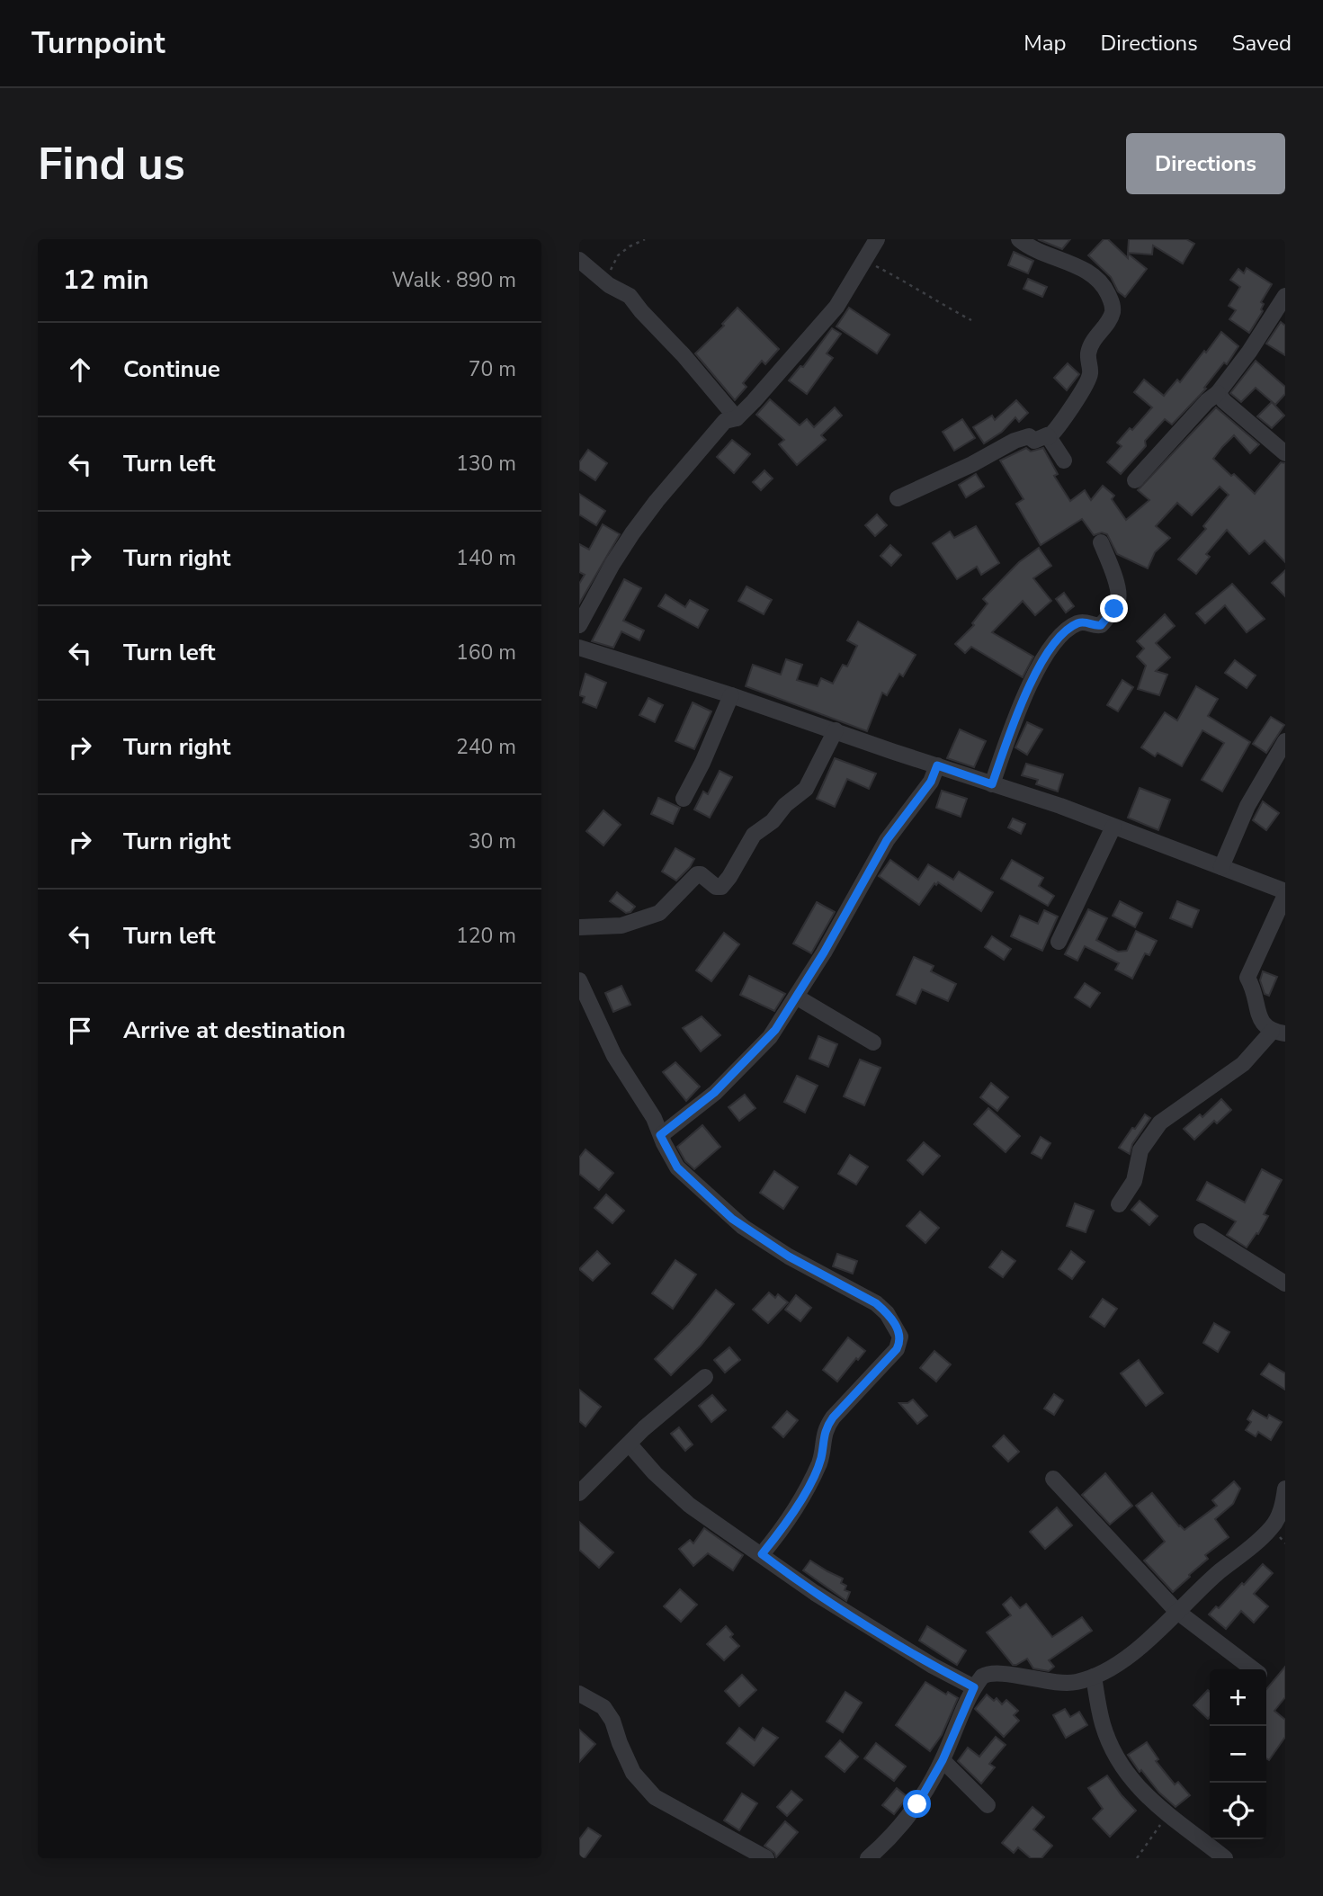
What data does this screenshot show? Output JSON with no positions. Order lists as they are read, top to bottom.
{
  "page": {
    "header": "Turnpoint",
    "nav": ["Map", "Directions", "Saved"],
    "buttons": "Directions",
    "title": "Find us",
    "heading": ["12 min", "Walk · 890 m"],
    "list": [
      ["Continue", "70 m"],
      ["Turn left", "130 m"],
      ["Turn right", "140 m"],
      ["Turn left", "160 m"],
      ["Turn right", "240 m"],
      ["Turn right", "30 m"],
      ["Turn left", "120 m"],
      "Arrive at destination"
    ],
    "map_buttons": ["+", "−"]
  }
}
